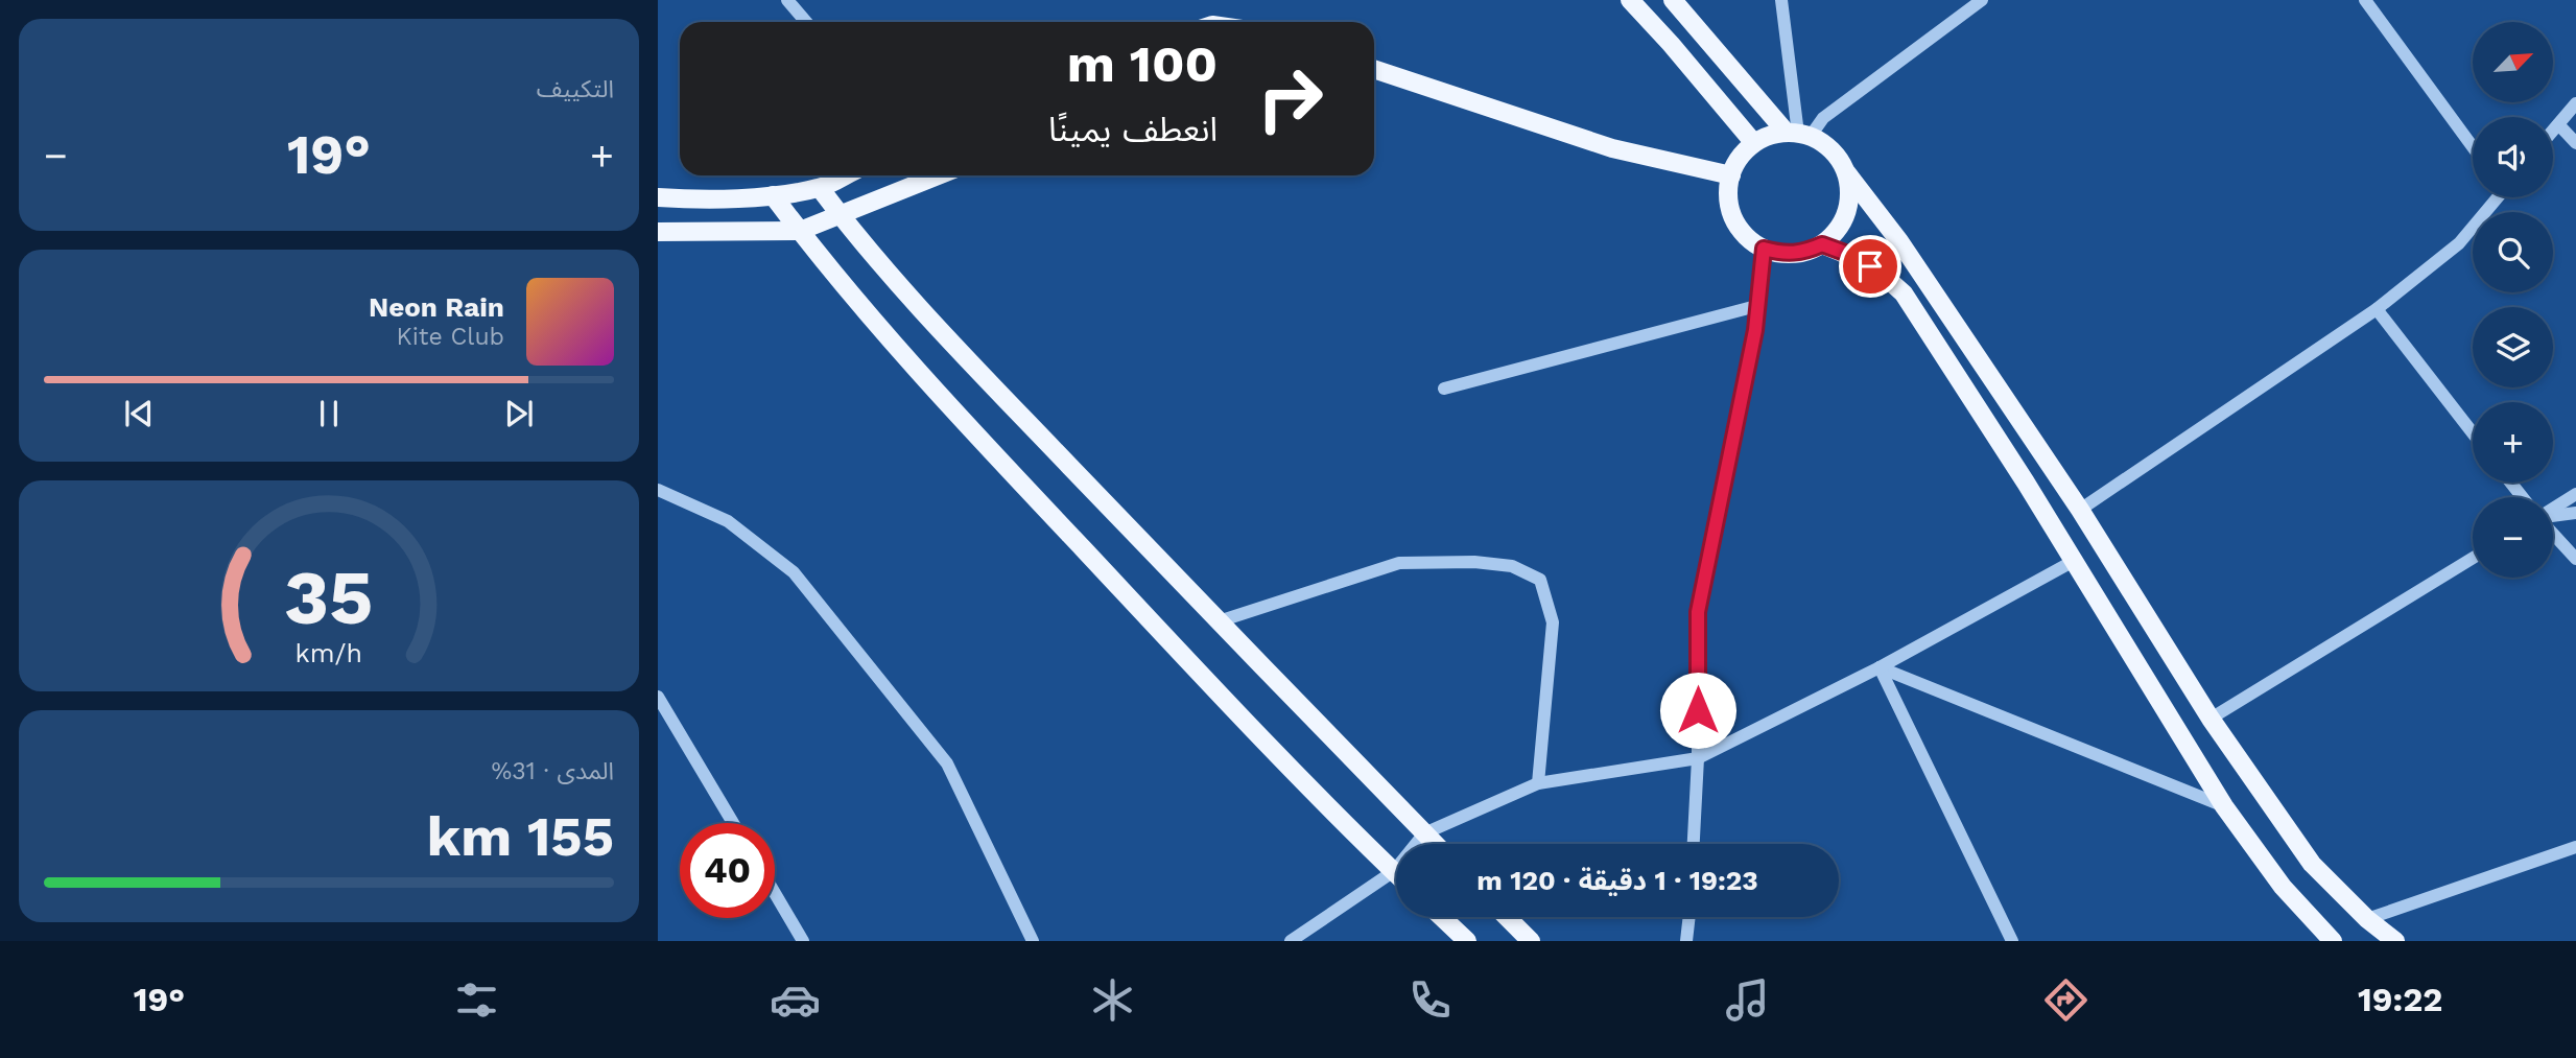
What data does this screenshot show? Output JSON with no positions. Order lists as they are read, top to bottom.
{
  "north": "top right",
  "page": {
    "tile": [
      "التكييف",
      ["المدى · 31%", "155 km"]
    ],
    "map_buttons": ["+", "−"],
    "turn": ["100 m", "انعطف يمينًا"],
    "heat": ["−", "19°", "+"],
    "song": ["Neon Rain", "Kite Club"],
    "limit": "40",
    "trip": "19:23 · 1 دقيقة · 120 m",
    "tabs": ["19:22", "19°"],
    "gauge": ["35", "km/h"]
  }
}
